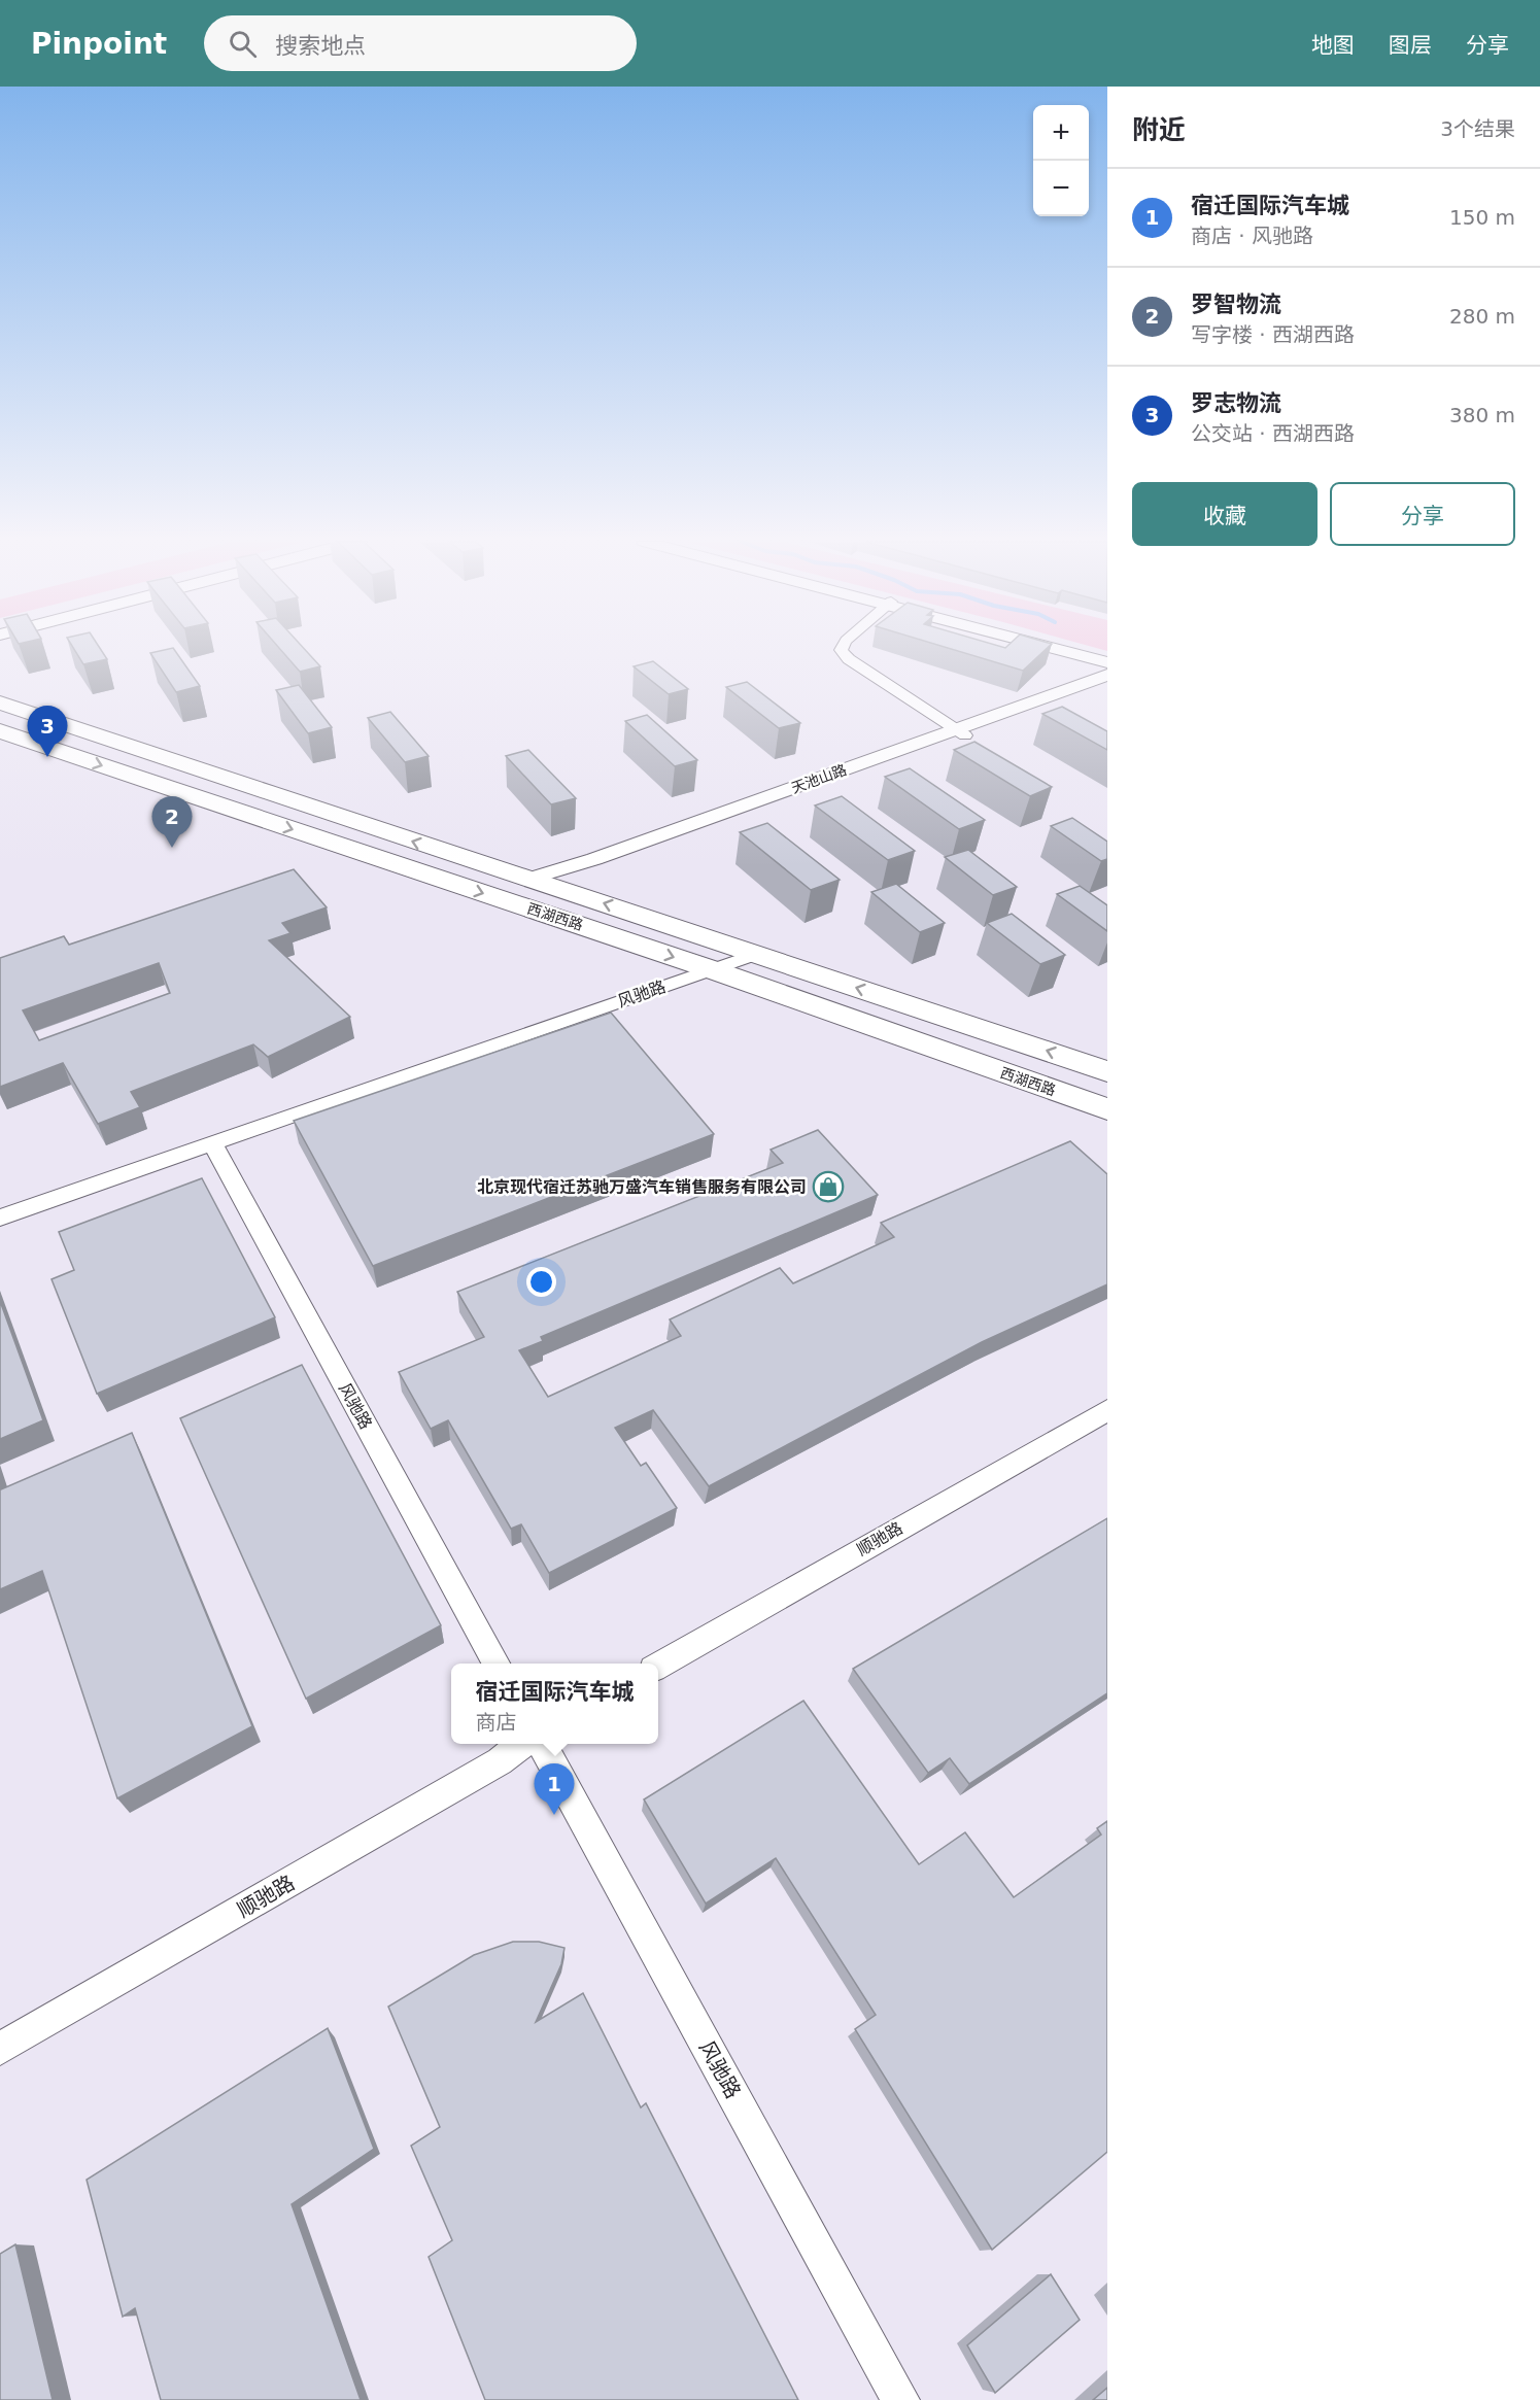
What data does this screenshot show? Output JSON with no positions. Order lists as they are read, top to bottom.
{
  "streets": {
    "main road": ["西湖西路"],
    "street": ["天池山路", "风驰路", "顺驰路"]
  },
  "crossings": [
    ["天池山路", "西湖西路"],
    ["西湖西路", "风驰路"]
  ],
  "places": {
    "shop": ["北京现代宿迁苏驰万盛汽车销售服务有限公司"]
  },
  "page": {
    "header": "Pinpoint",
    "search": "搜索地点",
    "nav": ["地图", "图层", "分享"],
    "heading": ["附近", "3个结果"],
    "map_buttons": ["+", "−"],
    "list": [
      {
        "mark": "1",
        "name": "宿迁国际汽车城",
        "note": "商店 · 风驰路",
        "value": "150 m"
      },
      {
        "mark": "2",
        "name": "罗智物流",
        "note": "写字楼 · 西湖西路",
        "value": "280 m"
      },
      {
        "mark": "3",
        "name": "罗志物流",
        "note": "公交站 · 西湖西路",
        "value": "380 m"
      }
    ],
    "buttons": ["收藏", "分享"],
    "pins": ["3", "2", "1"],
    "popup": ["宿迁国际汽车城", "商店"]
  }
}
